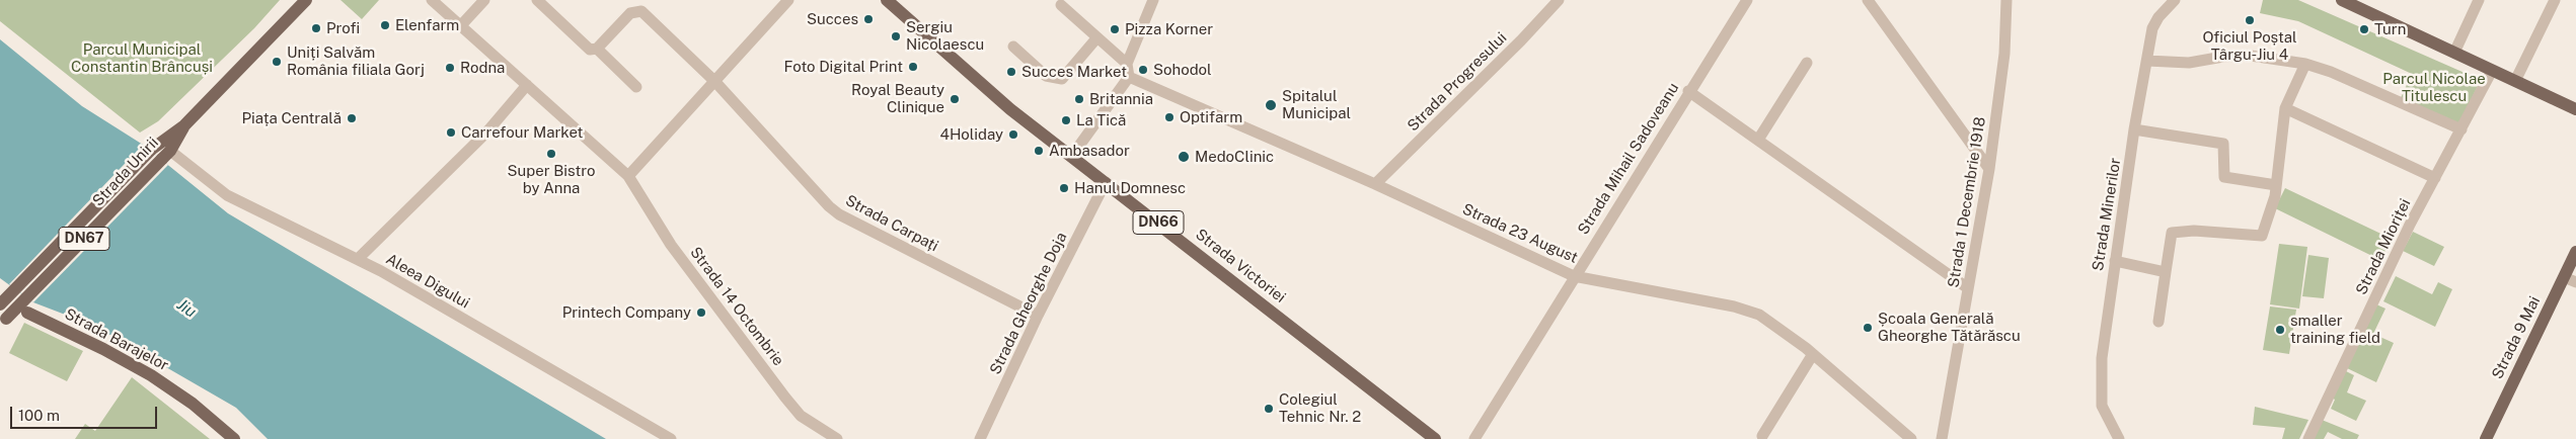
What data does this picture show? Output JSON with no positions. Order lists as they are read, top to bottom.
{
  "streets": {
    "main road": [
      "Strada Unirii",
      "DN66",
      "DN67",
      "Strada Victoriei",
      "Strada 9 Mai",
      "Strada Barajelor"
    ],
    "street": [
      "Strada Progresului",
      "Strada Mihail Sadoveanu",
      "Strada 1 Decembrie 1918",
      "Strada Minerilor",
      "Strada Carpați",
      "Strada 23 August",
      "Strada Mioriței",
      "Aleea Digului",
      "Strada Gheorghe Doja",
      "Strada 14 Octombrie"
    ]
  },
  "crossings": [
    ["Strada Progresului", "Strada 23 August"],
    ["Strada Mihail Sadoveanu", "Strada 23 August"],
    ["Strada Unirii", "Aleea Digului"],
    ["Strada Carpați", "Strada Gheorghe Doja"],
    ["Strada Victoriei", "Strada Gheorghe Doja"]
  ],
  "water": ["Jiu"],
  "parks": ["Parcul Municipal Constantin Brâncuși", "Parcul Nicolae Titulescu"],
  "places": [
    "Succes",
    "Oficiul Poștal Târgu-Jiu 4",
    "Elenfarm",
    "Profi",
    "Pizza Korner",
    "Turn",
    "Sergiu Nicolaescu",
    "Uniți Salvăm România filiala Gorj",
    "Foto Digital Print",
    "Rodna",
    "Sohodol",
    "Succes Market",
    "Royal Beauty Clinique",
    "Britannia",
    "Spitalul Municipal",
    "Optifarm",
    "Piața Centrală",
    "La Tică",
    "Carrefour Market",
    "4Holiday",
    "Ambasador",
    "Super Bistro by Anna",
    "MedoClinic",
    "Hanul Domnesc",
    "Printech Company",
    "Școala Generală Gheorghe Tătărăscu",
    "smaller training field",
    "Colegiul Tehnic Nr. 2"
  ],
  "scale_bar": "100 m"
}
